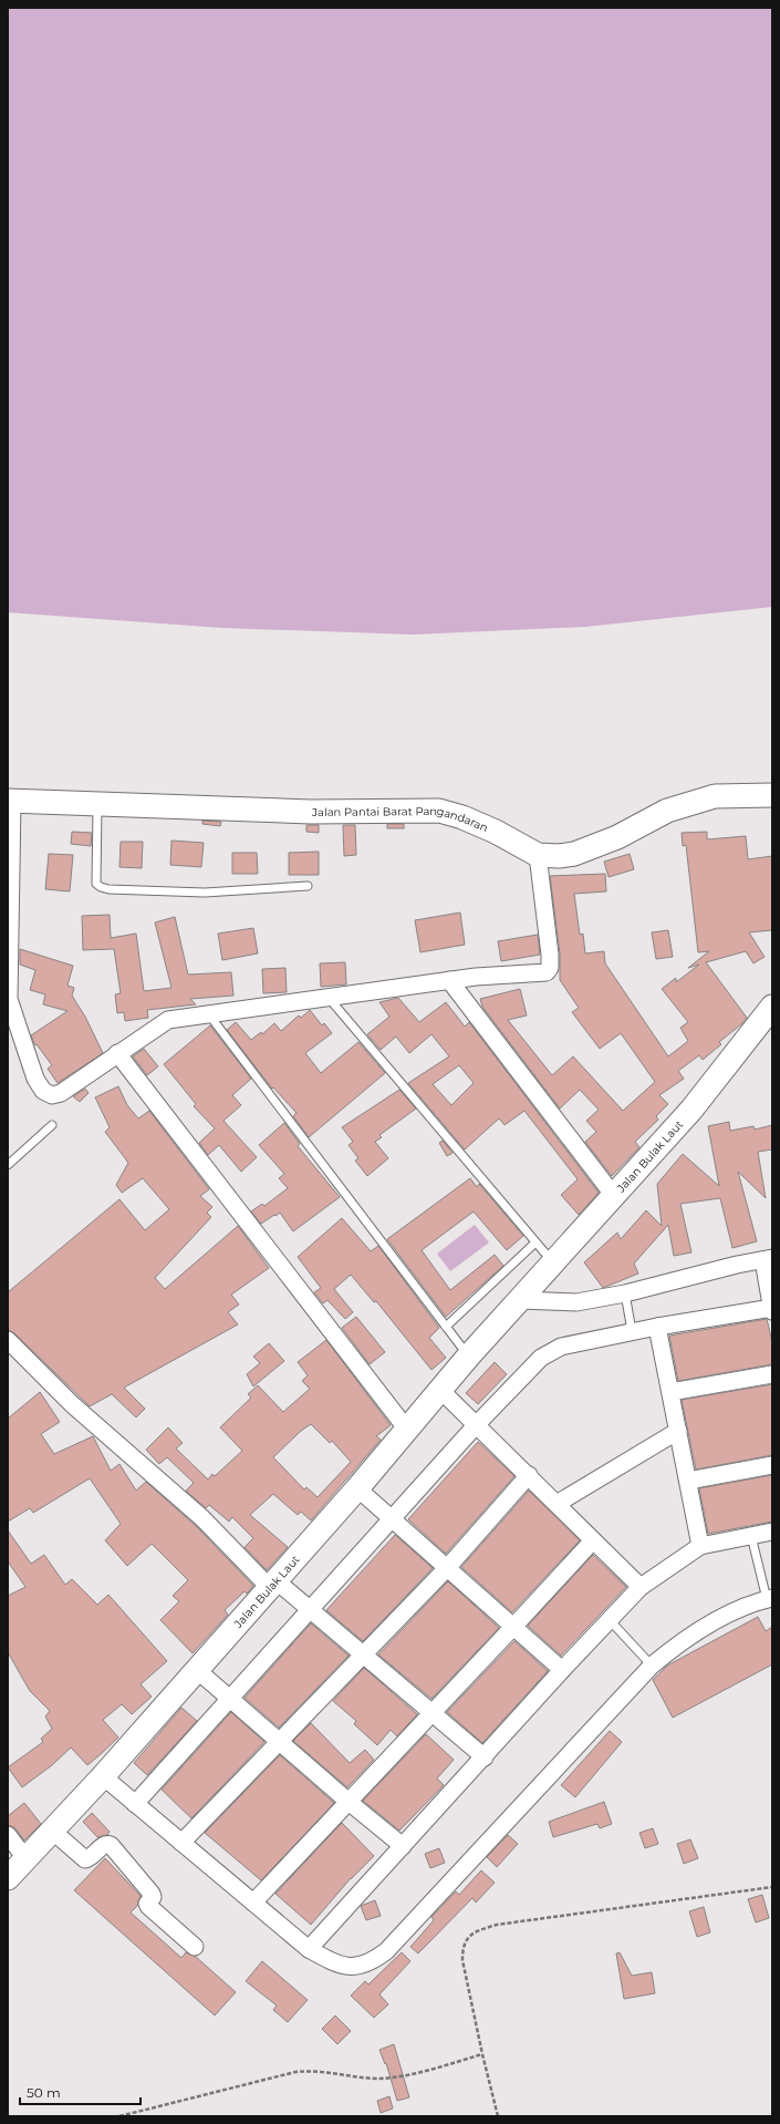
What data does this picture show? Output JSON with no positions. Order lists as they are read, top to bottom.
{
  "streets": {
    "street": ["Jalan Pantai Barat Pangandaran", "Jalan Bulak Laut"]
  },
  "scale_bar": "50 m"
}
